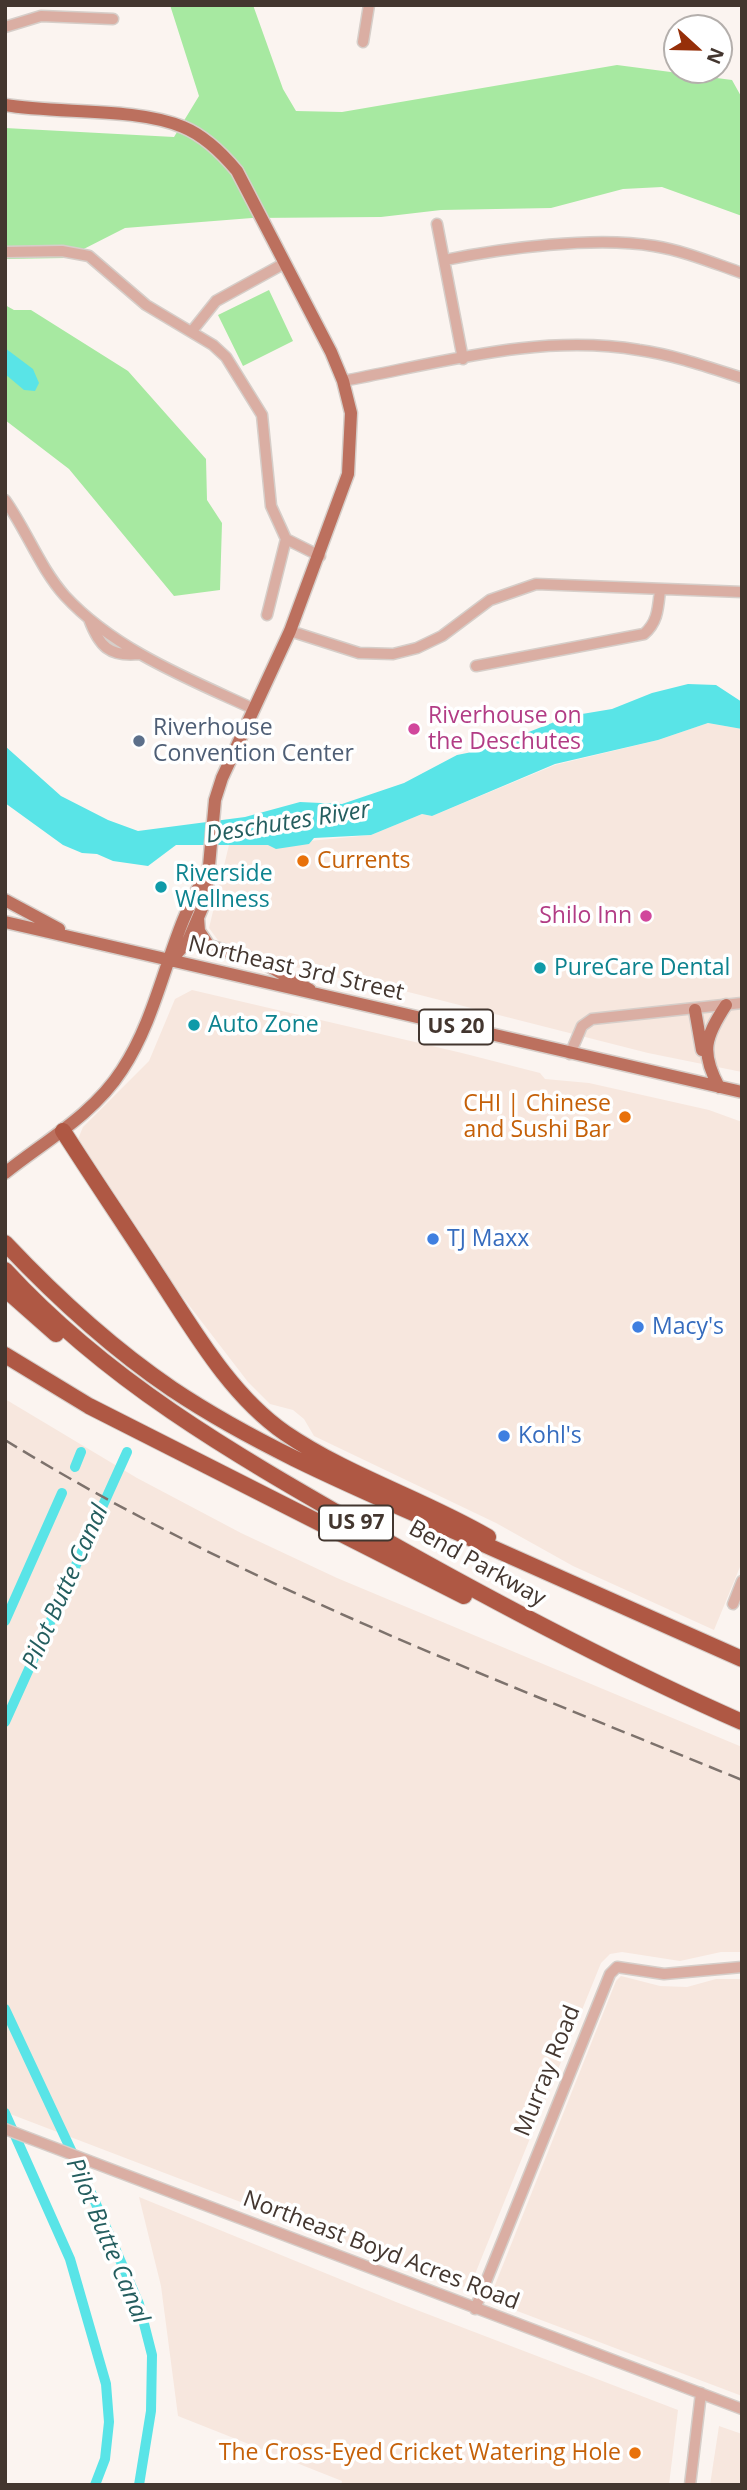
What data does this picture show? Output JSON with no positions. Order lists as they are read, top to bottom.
{
  "streets": {
    "highway": ["US 97", "Bend Parkway"],
    "main road": ["Northeast 3rd Street", "US 20"],
    "street": ["Murray Road", "Northeast Boyd Acres Road"]
  },
  "crossings": [
    ["Murray Road", "Northeast Boyd Acres Road"]
  ],
  "water": ["Deschutes River", "Pilot Butte Canal"],
  "places": [
    "Riverhouse on the Deschutes",
    "Riverhouse Convention Center",
    "Currents",
    "Riverside Wellness",
    "Shilo Inn",
    "PureCare Dental",
    "Auto Zone",
    "CHI | Chinese and Sushi Bar",
    "TJ Maxx",
    "Macy's",
    "Kohl's",
    "The Cross-Eyed Cricket Watering Hole"
  ],
  "north": "right"
}
